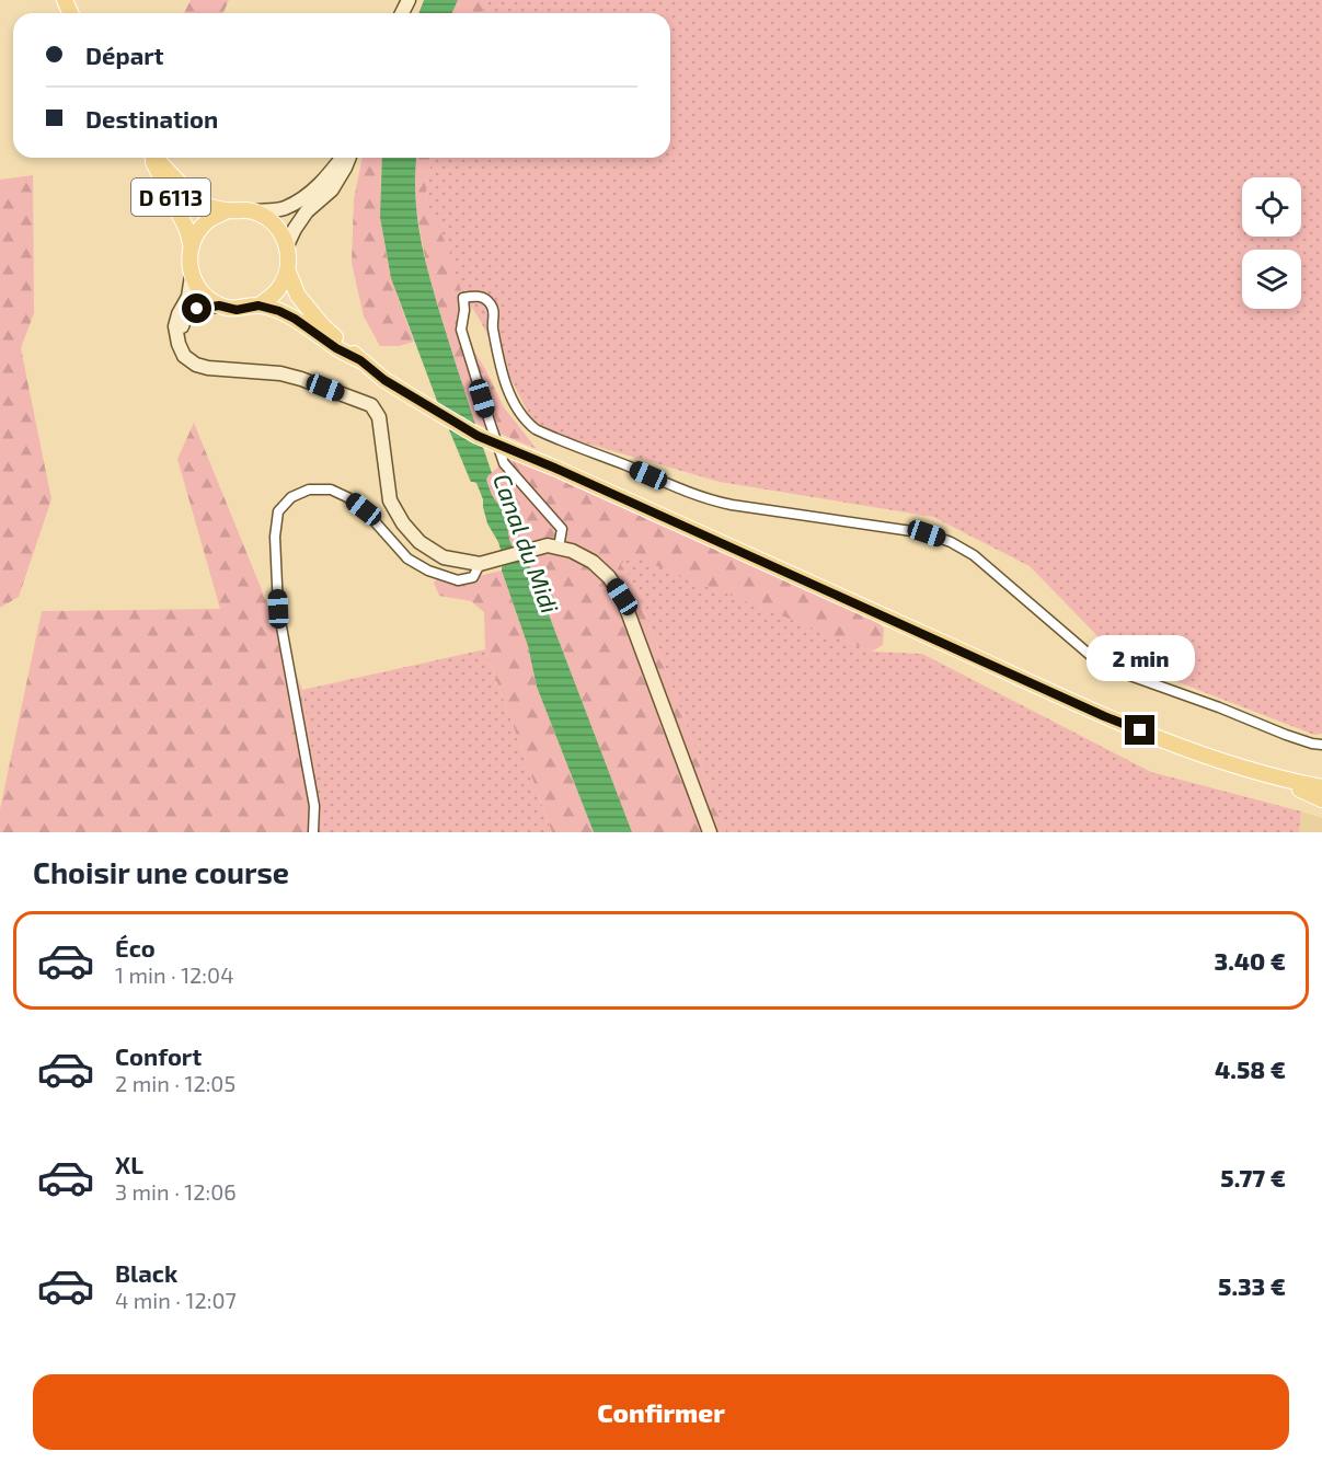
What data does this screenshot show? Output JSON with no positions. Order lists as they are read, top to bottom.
{
  "streets": {
    "main road": ["D 6113"]
  },
  "water": ["Canal du Midi"],
  "page": {
    "banner": ["Départ", "Destination"],
    "bubble": "2 min",
    "heading": "Choisir une course",
    "list": [
      {
        "name": "Éco",
        "note": "1 min · 12:04",
        "value": "3.40 €"
      },
      {
        "name": "Confort",
        "note": "2 min · 12:05",
        "value": "4.58 €"
      },
      {
        "name": "XL",
        "note": "3 min · 12:06",
        "value": "5.77 €"
      },
      {
        "name": "Black",
        "note": "4 min · 12:07",
        "value": "5.33 €"
      }
    ],
    "buttons": "Confirmer"
  }
}
